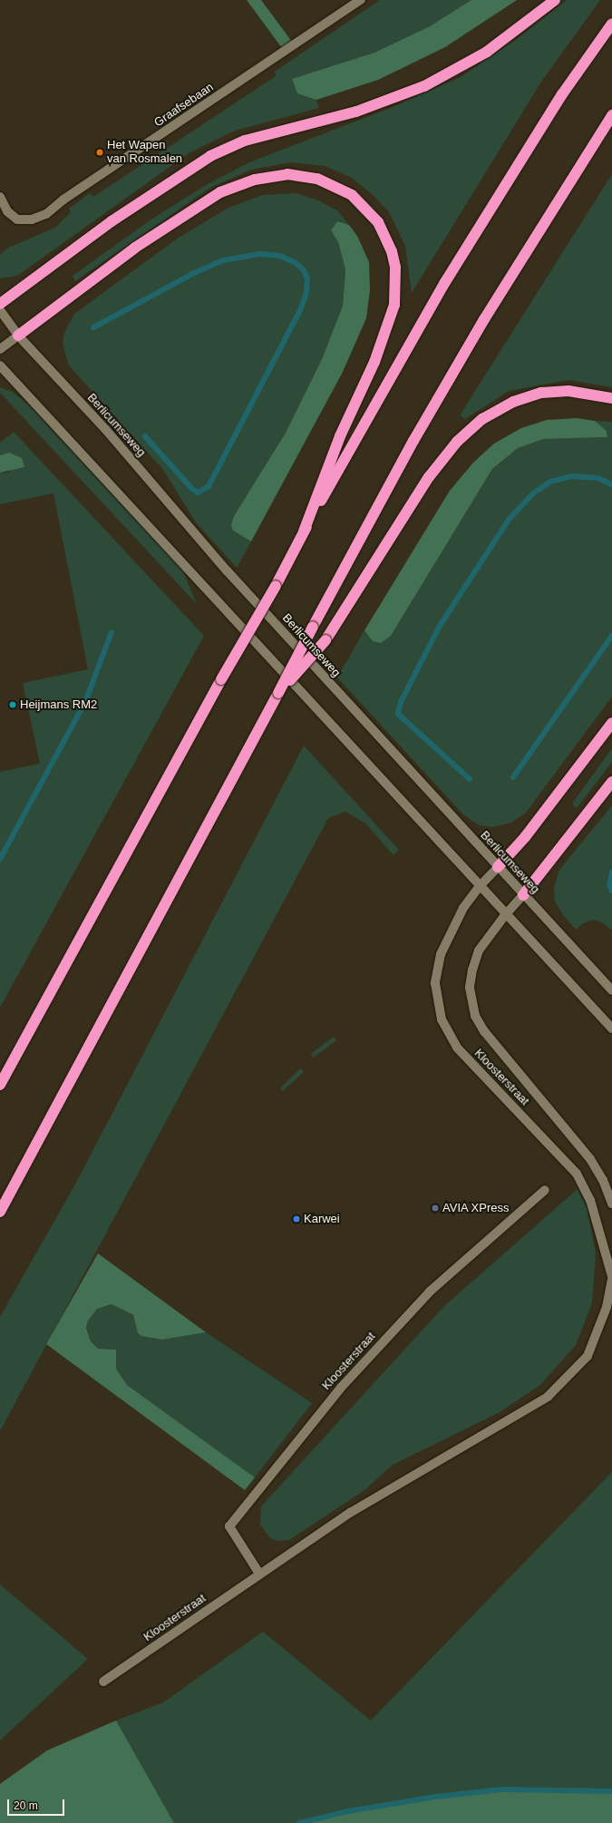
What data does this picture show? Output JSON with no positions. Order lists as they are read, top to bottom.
{
  "streets": {
    "street": ["Graafsebaan", "Berlicumseweg", "Kloosterstraat"]
  },
  "places": [
    "Het Wapen van Rosmalen",
    "Heijmans RM2",
    "AVIA XPress",
    "Karwei"
  ],
  "scale_bar": "20 m"
}
